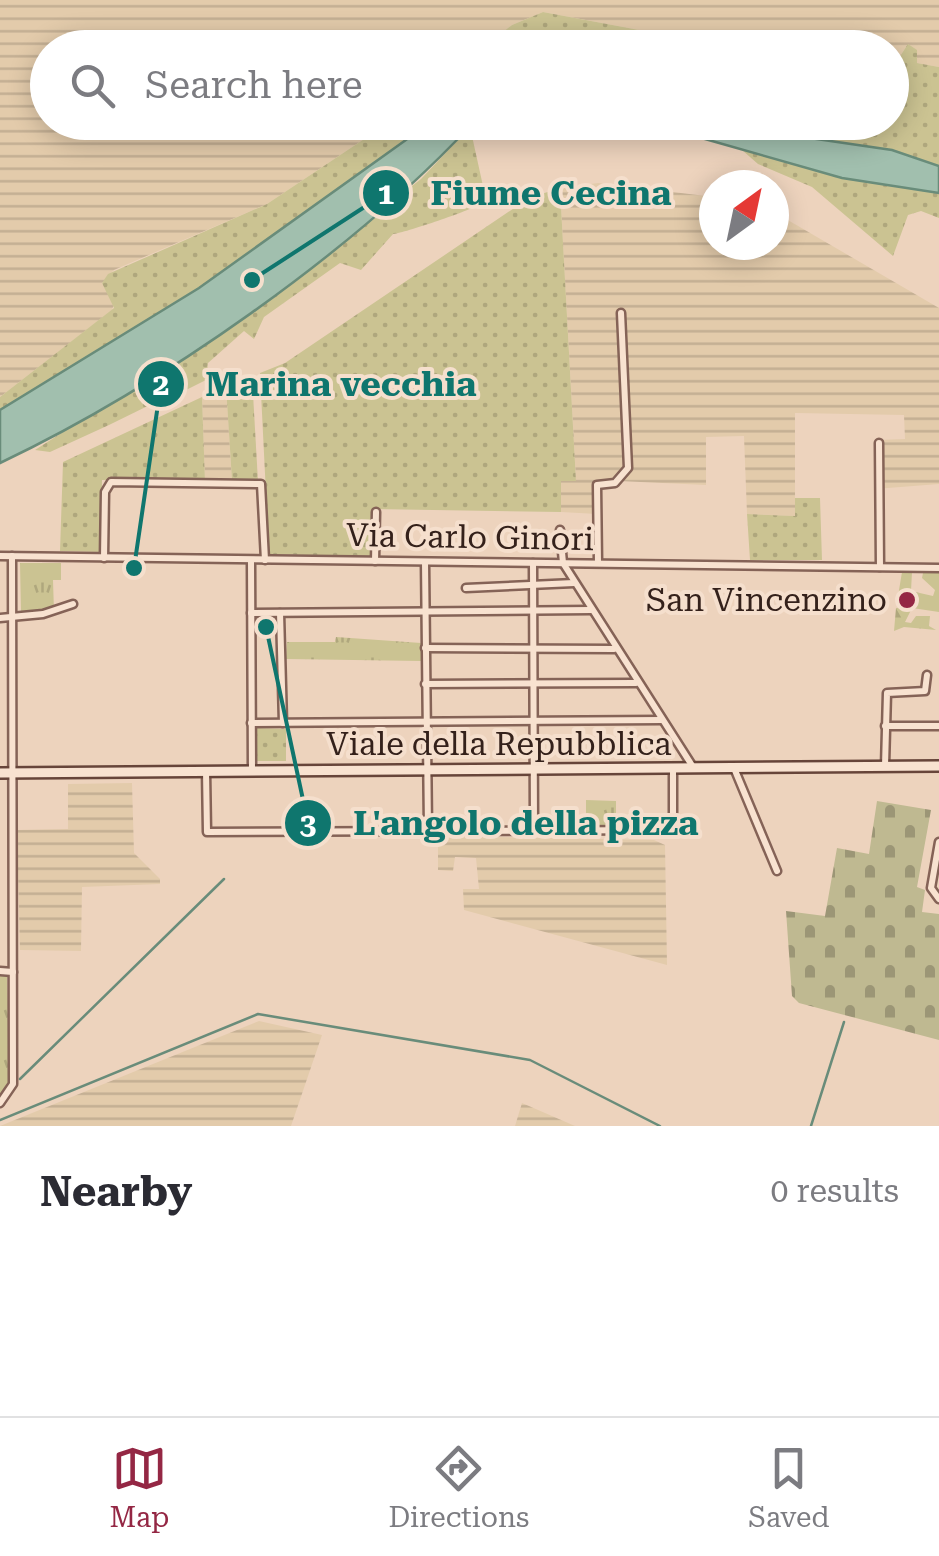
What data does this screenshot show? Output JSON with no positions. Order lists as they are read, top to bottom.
{
  "streets": {
    "street": ["Via Carlo Ginori", "Viale della Repubblica"]
  },
  "places": [
    "Fiume Cecina",
    "Marina vecchia",
    "San Vincenzino",
    "L'angolo della pizza"
  ],
  "north": "top right",
  "page": {
    "search": "Search here",
    "heading": ["Nearby", "0 results"],
    "nav": ["Map", "Directions", "Saved"]
  }
}
